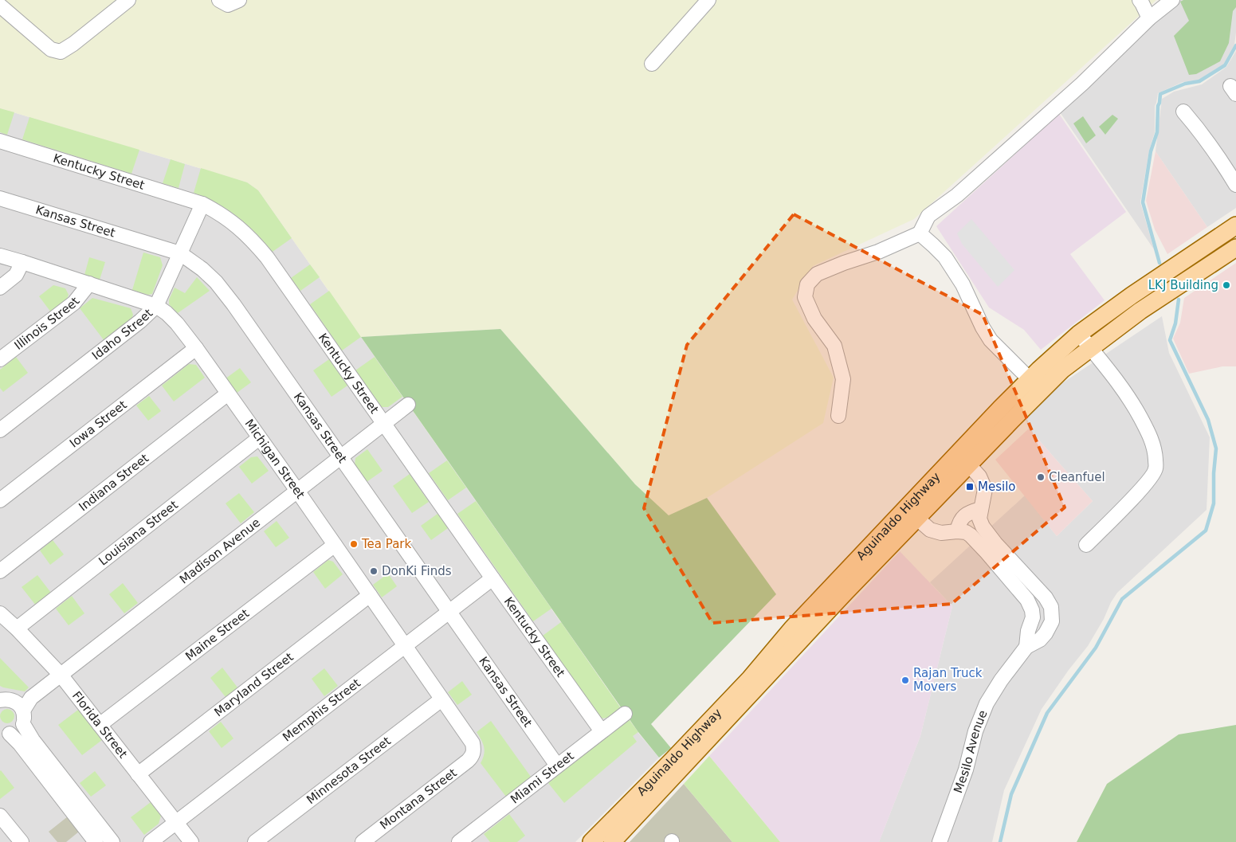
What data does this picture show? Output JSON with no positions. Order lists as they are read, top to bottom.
{
  "streets": {
    "main road": ["Aguinaldo Highway"],
    "street": [
      "Kentucky Street",
      "Kansas Street",
      "Illinois Street",
      "Idaho Street",
      "Iowa Street",
      "Michigan Street",
      "Indiana Street",
      "Louisiana Street",
      "Madison Avenue",
      "Maine Street",
      "Maryland Street",
      "Memphis Street",
      "Florida Street",
      "Mesilo Avenue",
      "Minnesota Street",
      "Miami Street",
      "Montana Street"
    ]
  },
  "crossings": [
    ["Kentucky Street", "Idaho Street"],
    ["Kentucky Street", "Madison Avenue"],
    ["Kentucky Street", "Memphis Street"],
    ["Kentucky Street", "Miami Street"],
    ["Kansas Street", "Idaho Street"],
    ["Kansas Street", "Madison Avenue"],
    ["Kansas Street", "Memphis Street"],
    ["Kansas Street", "Miami Street"],
    ["Illinois Street", "Michigan Street"],
    ["Idaho Street", "Michigan Street"],
    ["Iowa Street", "Michigan Street"],
    ["Michigan Street", "Indiana Street"],
    ["Michigan Street", "Louisiana Street"],
    ["Michigan Street", "Madison Avenue"],
    ["Michigan Street", "Maine Street"],
    ["Michigan Street", "Maryland Street"],
    ["Michigan Street", "Memphis Street"],
    ["Michigan Street", "Minnesota Street"],
    ["Michigan Street", "Montana Street"],
    ["Aguinaldo Highway", "Mesilo Avenue"],
    ["Louisiana Street", "Florida Street"],
    ["Madison Avenue", "Florida Street"],
    ["Maine Street", "Florida Street"],
    ["Maryland Street", "Florida Street"],
    ["Memphis Street", "Florida Street"]
  ],
  "places": {
    "other": [
      "LKJ Building",
      "Cleanfuel",
      "Tea Park",
      "DonKi Finds",
      "Rajan Truck Movers"
    ],
    "transit": ["Mesilo"]
  }
}
